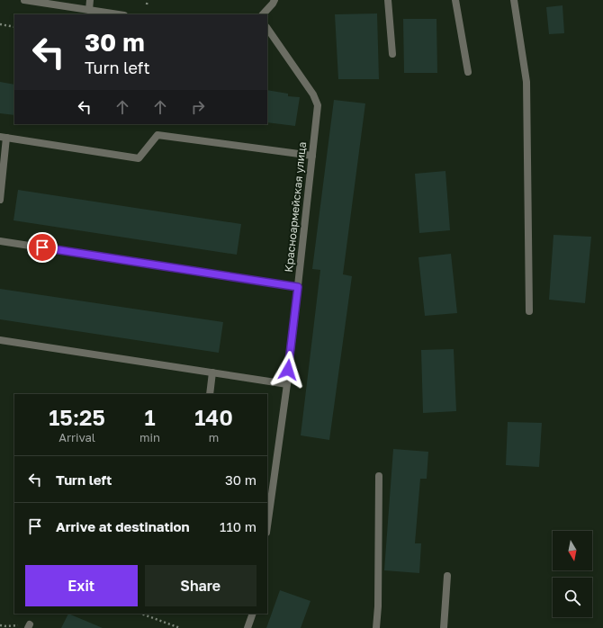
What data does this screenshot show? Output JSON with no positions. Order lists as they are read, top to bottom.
{
  "streets": {
    "street": ["Красноармейская улица"]
  },
  "north": "bottom",
  "page": {
    "turn": ["30 m", "Turn left"],
    "eta": [
      "15:25",
      "Arrival",
      "1",
      "min",
      "140",
      "m"
    ],
    "list": [
      {
        "name": "Turn left",
        "value": "30 m"
      },
      {
        "name": "Arrive at destination",
        "value": "110 m"
      }
    ],
    "buttons": ["Exit", "Share"]
  }
}
